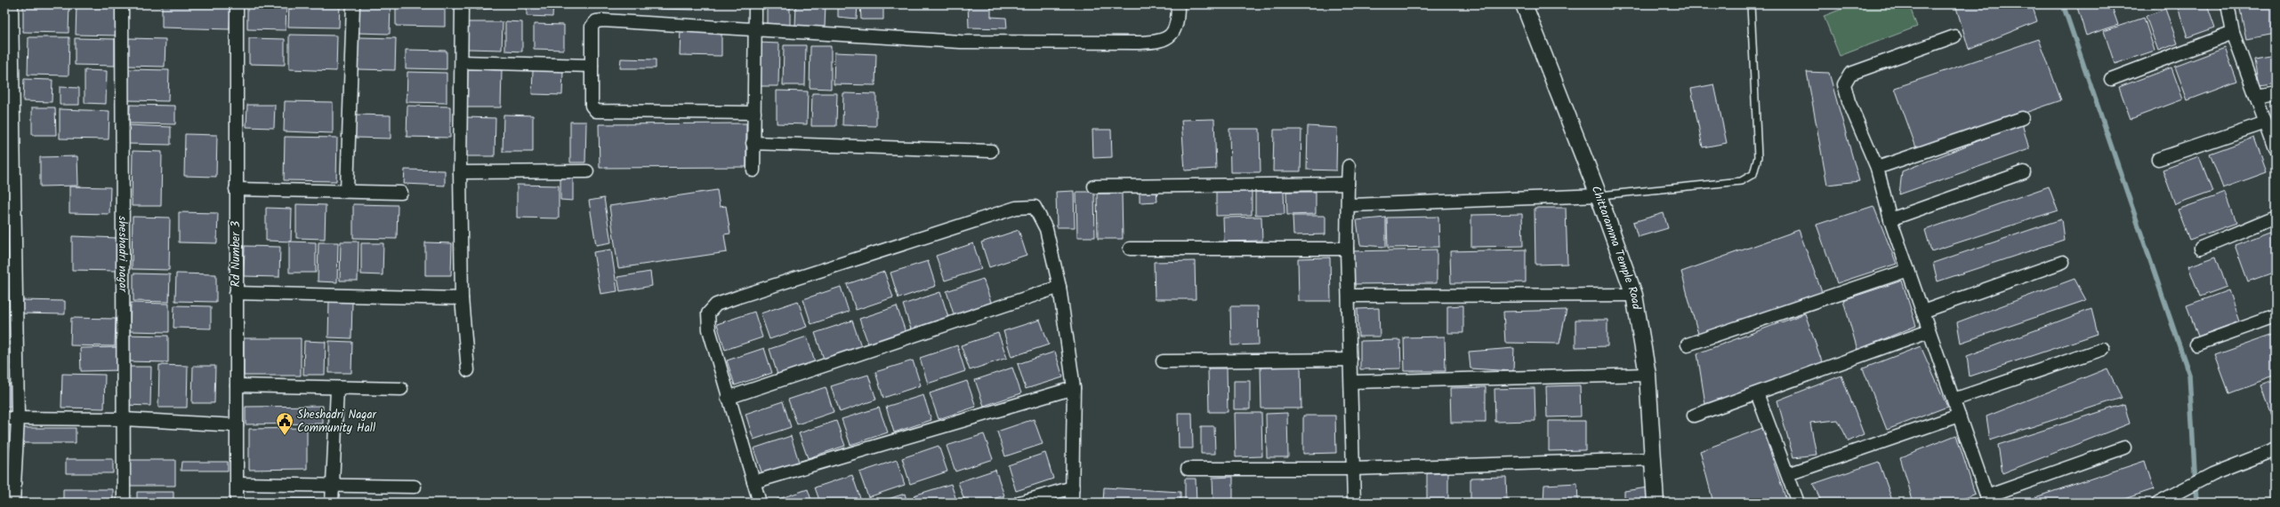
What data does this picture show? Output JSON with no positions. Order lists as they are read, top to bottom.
{
  "streets": {
    "street": ["Chittaramma Temple Road", "sheshadri nagar", "Rd Number 3"]
  },
  "places": {
    "public building": ["Sheshadri Nagar Community Hall"]
  }
}
